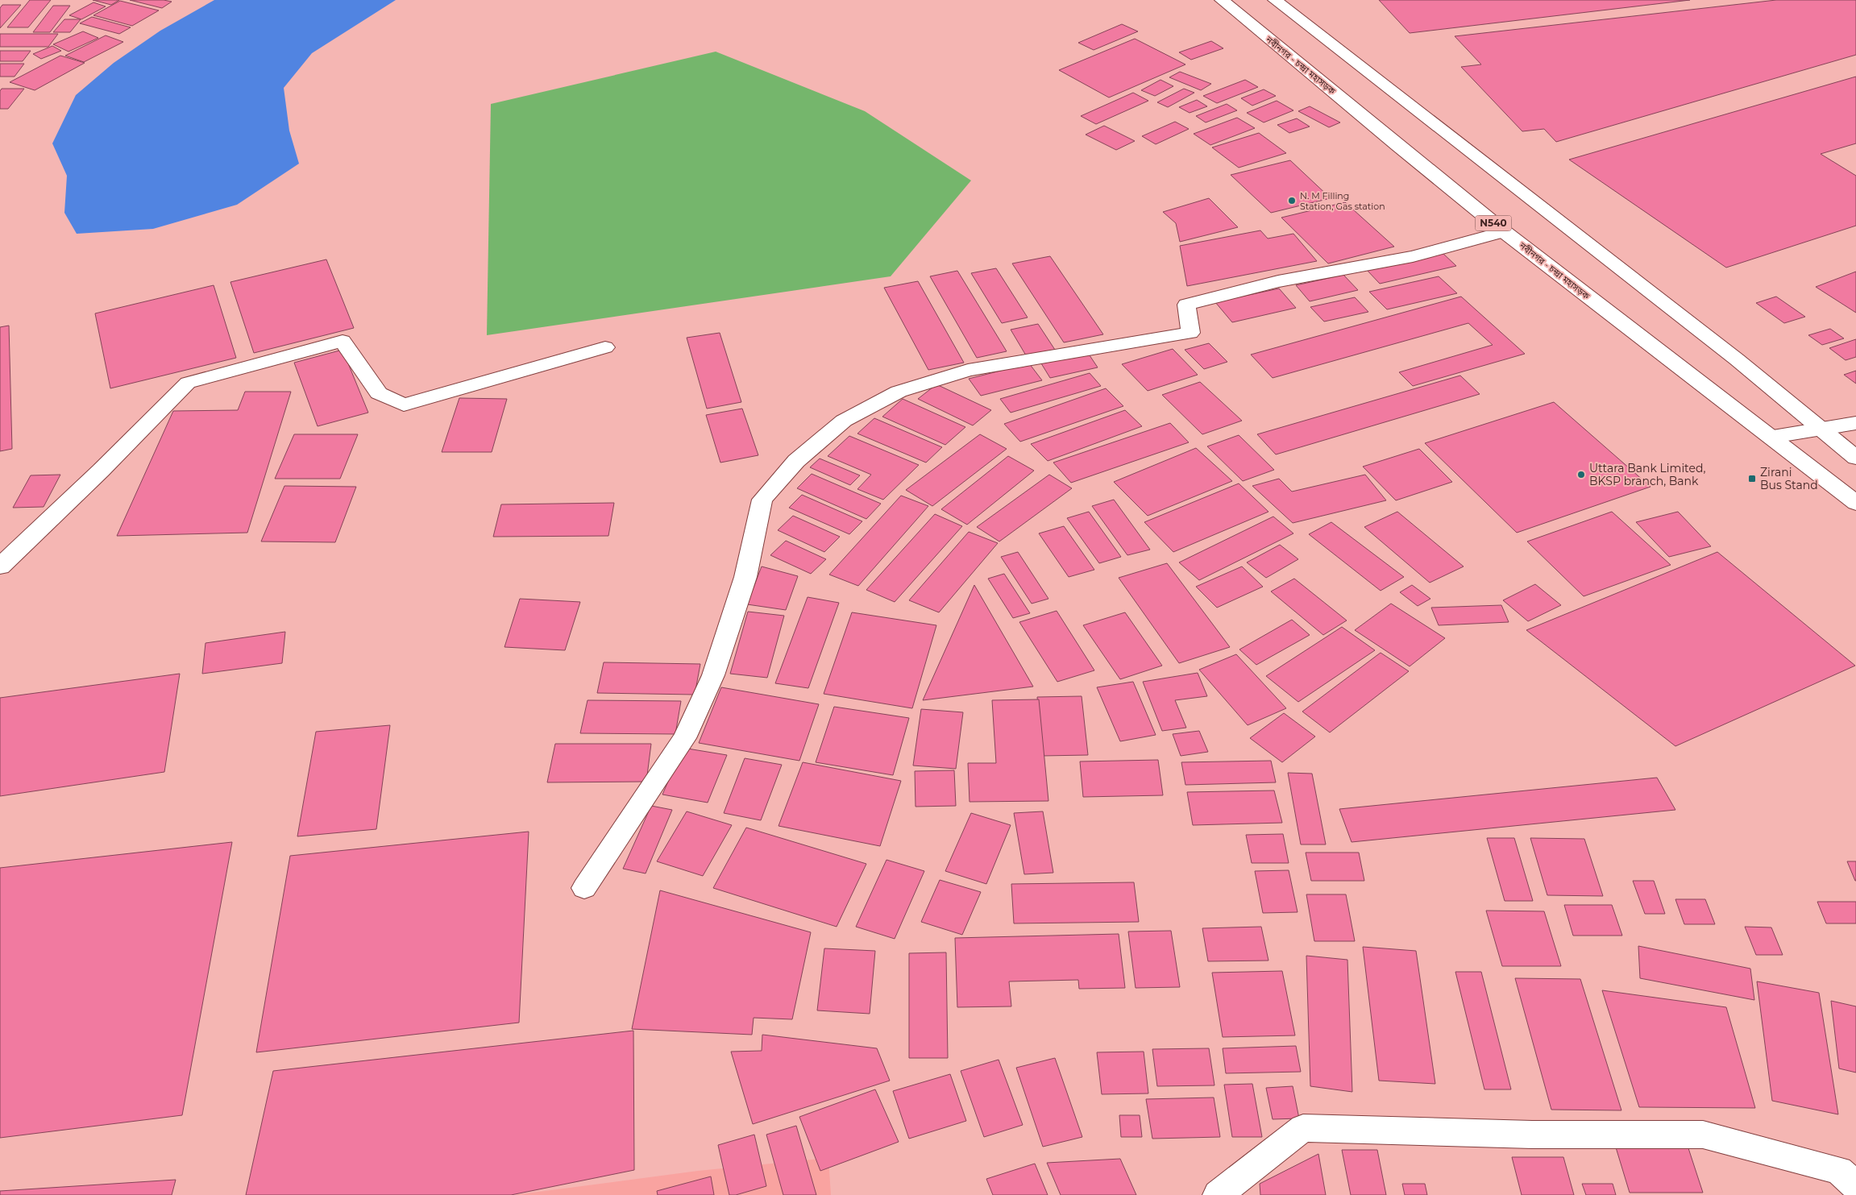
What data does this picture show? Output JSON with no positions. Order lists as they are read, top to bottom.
{
  "streets": {
    "main road": ["নবীনগর - চন্দ্রা মহাসড়ক", "N540"]
  },
  "places": {
    "other": ["N. M Filling Station, Gas station", "Uttara Bank Limited, BKSP branch, Bank"],
    "transit": ["Zirani Bus Stand"]
  }
}
